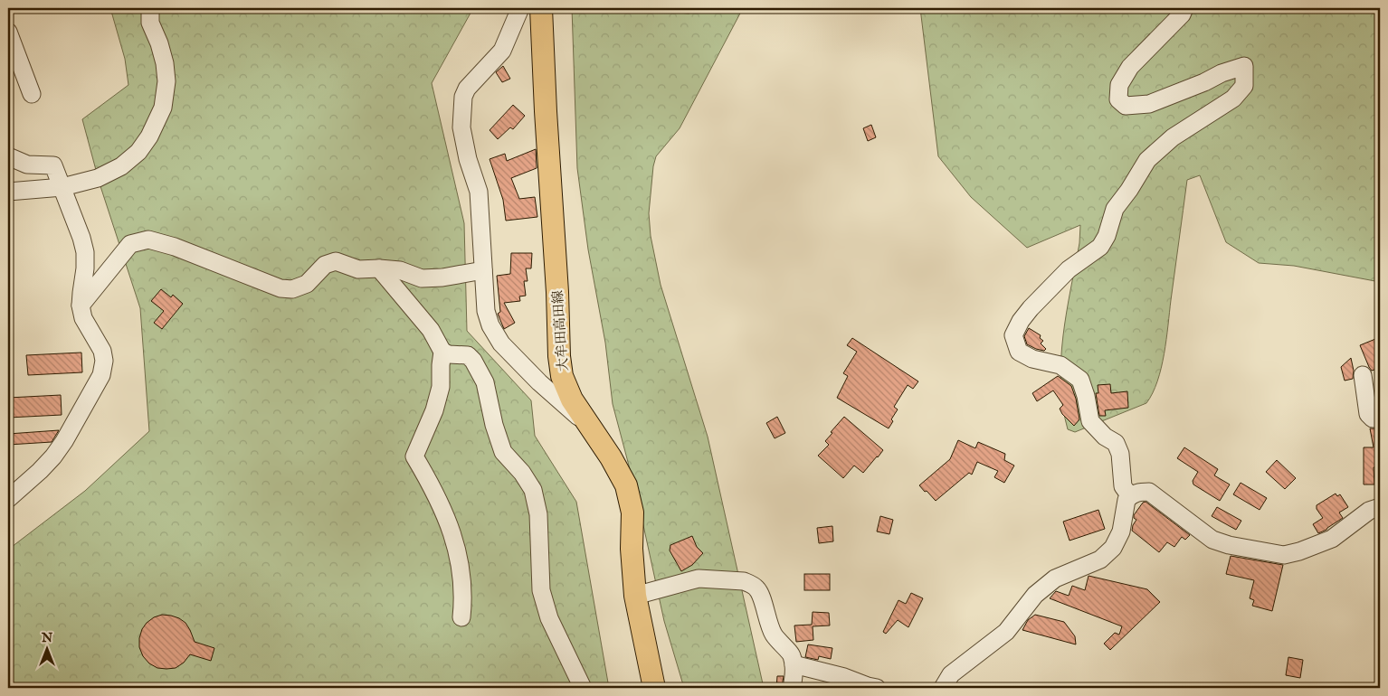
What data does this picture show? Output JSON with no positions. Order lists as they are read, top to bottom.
{
  "streets": {
    "main road": ["大牟田高田線"]
  },
  "north": "top"
}
